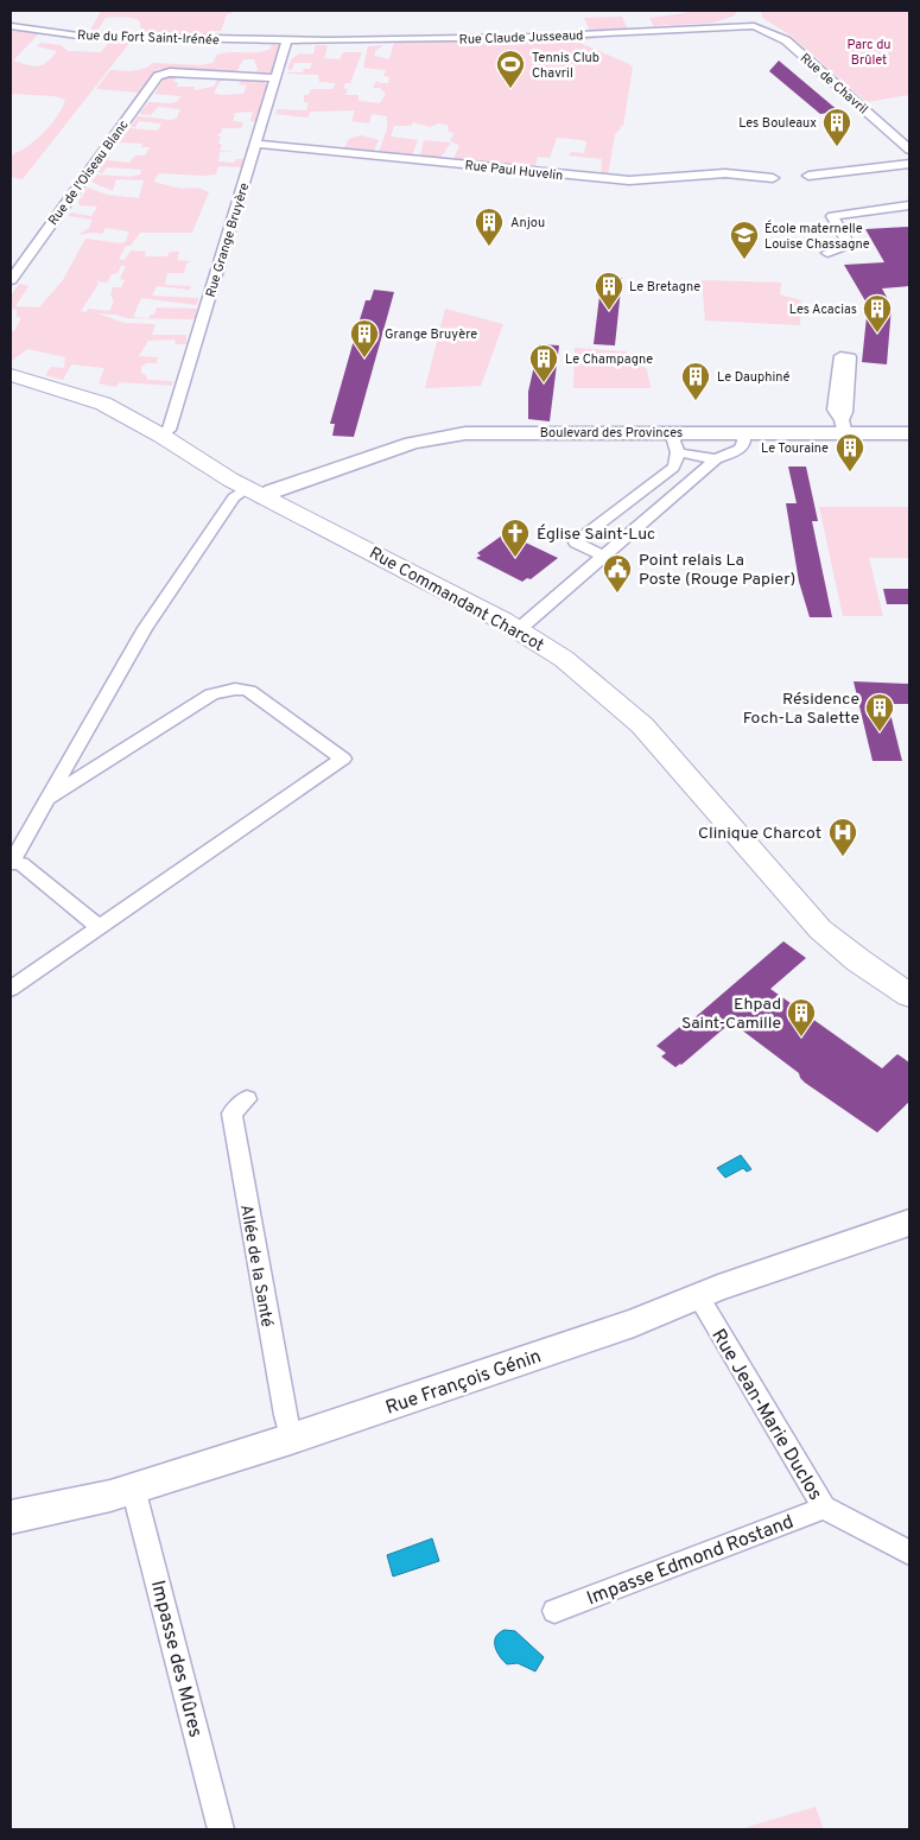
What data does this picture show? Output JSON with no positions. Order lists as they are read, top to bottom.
{
  "streets": {
    "main road": ["Boulevard des Provinces", "Rue Commandant Charcot", "Rue François Génin"],
    "street": [
      "Rue du Fort Saint-Irénée",
      "Rue Claude Jusseaud",
      "Rue de Chavril",
      "Rue Paul Huvelin",
      "Rue de l'Oiseau Blanc",
      "Rue Grange Bruyère",
      "Allée de la Santé",
      "Rue Jean-Marie Duclos",
      "Impasse Edmond Rostand",
      "Impasse des Mûres"
    ]
  },
  "crossings": [
    ["Rue du Fort Saint-Irénée", "Rue Claude Jusseaud"],
    ["Rue du Fort Saint-Irénée", "Rue Grange Bruyère"],
    ["Rue Claude Jusseaud", "Rue de Chavril"],
    ["Rue Claude Jusseaud", "Rue Grange Bruyère"],
    ["Rue Paul Huvelin", "Rue Grange Bruyère"],
    ["Rue de l'Oiseau Blanc", "Rue Grange Bruyère"],
    ["Rue Grange Bruyère", "Rue Commandant Charcot"],
    ["Boulevard des Provinces", "Rue Commandant Charcot"],
    ["Allée de la Santé", "Rue François Génin"],
    ["Rue François Génin", "Rue Jean-Marie Duclos"],
    ["Rue François Génin", "Impasse des Mûres"],
    ["Rue Jean-Marie Duclos", "Impasse Edmond Rostand"]
  ],
  "parks": ["Parc du Brûlet"],
  "places": {
    "sports": ["Tennis Club Chavril"],
    "building": [
      "Les Bouleaux",
      "Anjou",
      "Le Bretagne",
      "Les Acacias",
      "Grange Bruyère",
      "Le Champagne",
      "Le Dauphiné",
      "Le Touraine",
      "Résidence Foch-La Salette",
      "Ehpad Saint-Camille"
    ],
    "school or university": ["École maternelle Louise Chassagne"],
    "church": ["Église Saint-Luc"],
    "public building": ["Point relais La Poste (Rouge Papier)"],
    "hospital": ["Clinique Charcot"]
  }
}
